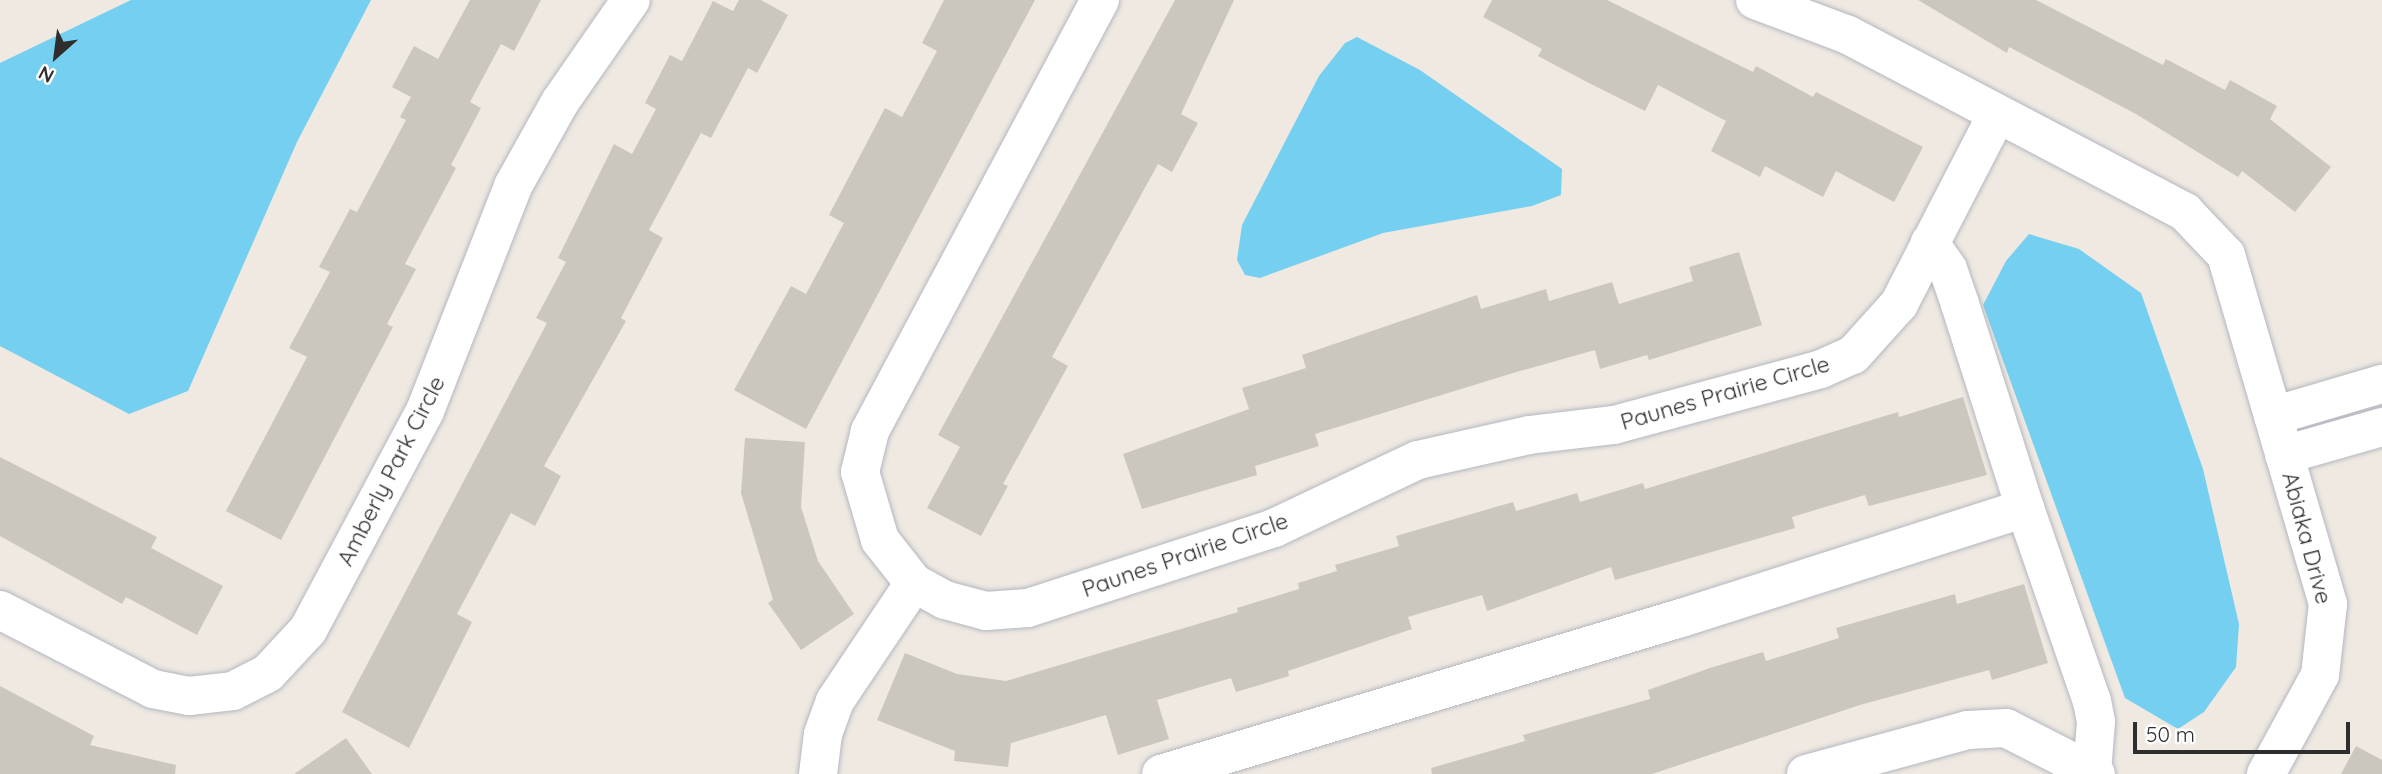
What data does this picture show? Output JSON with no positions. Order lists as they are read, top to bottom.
{
  "streets": {
    "street": ["Paunes Prairie Circle", "Amberly Park Circle", "Abiaka Drive"]
  },
  "scale_bar": "50 m",
  "north": "bottom left"
}
